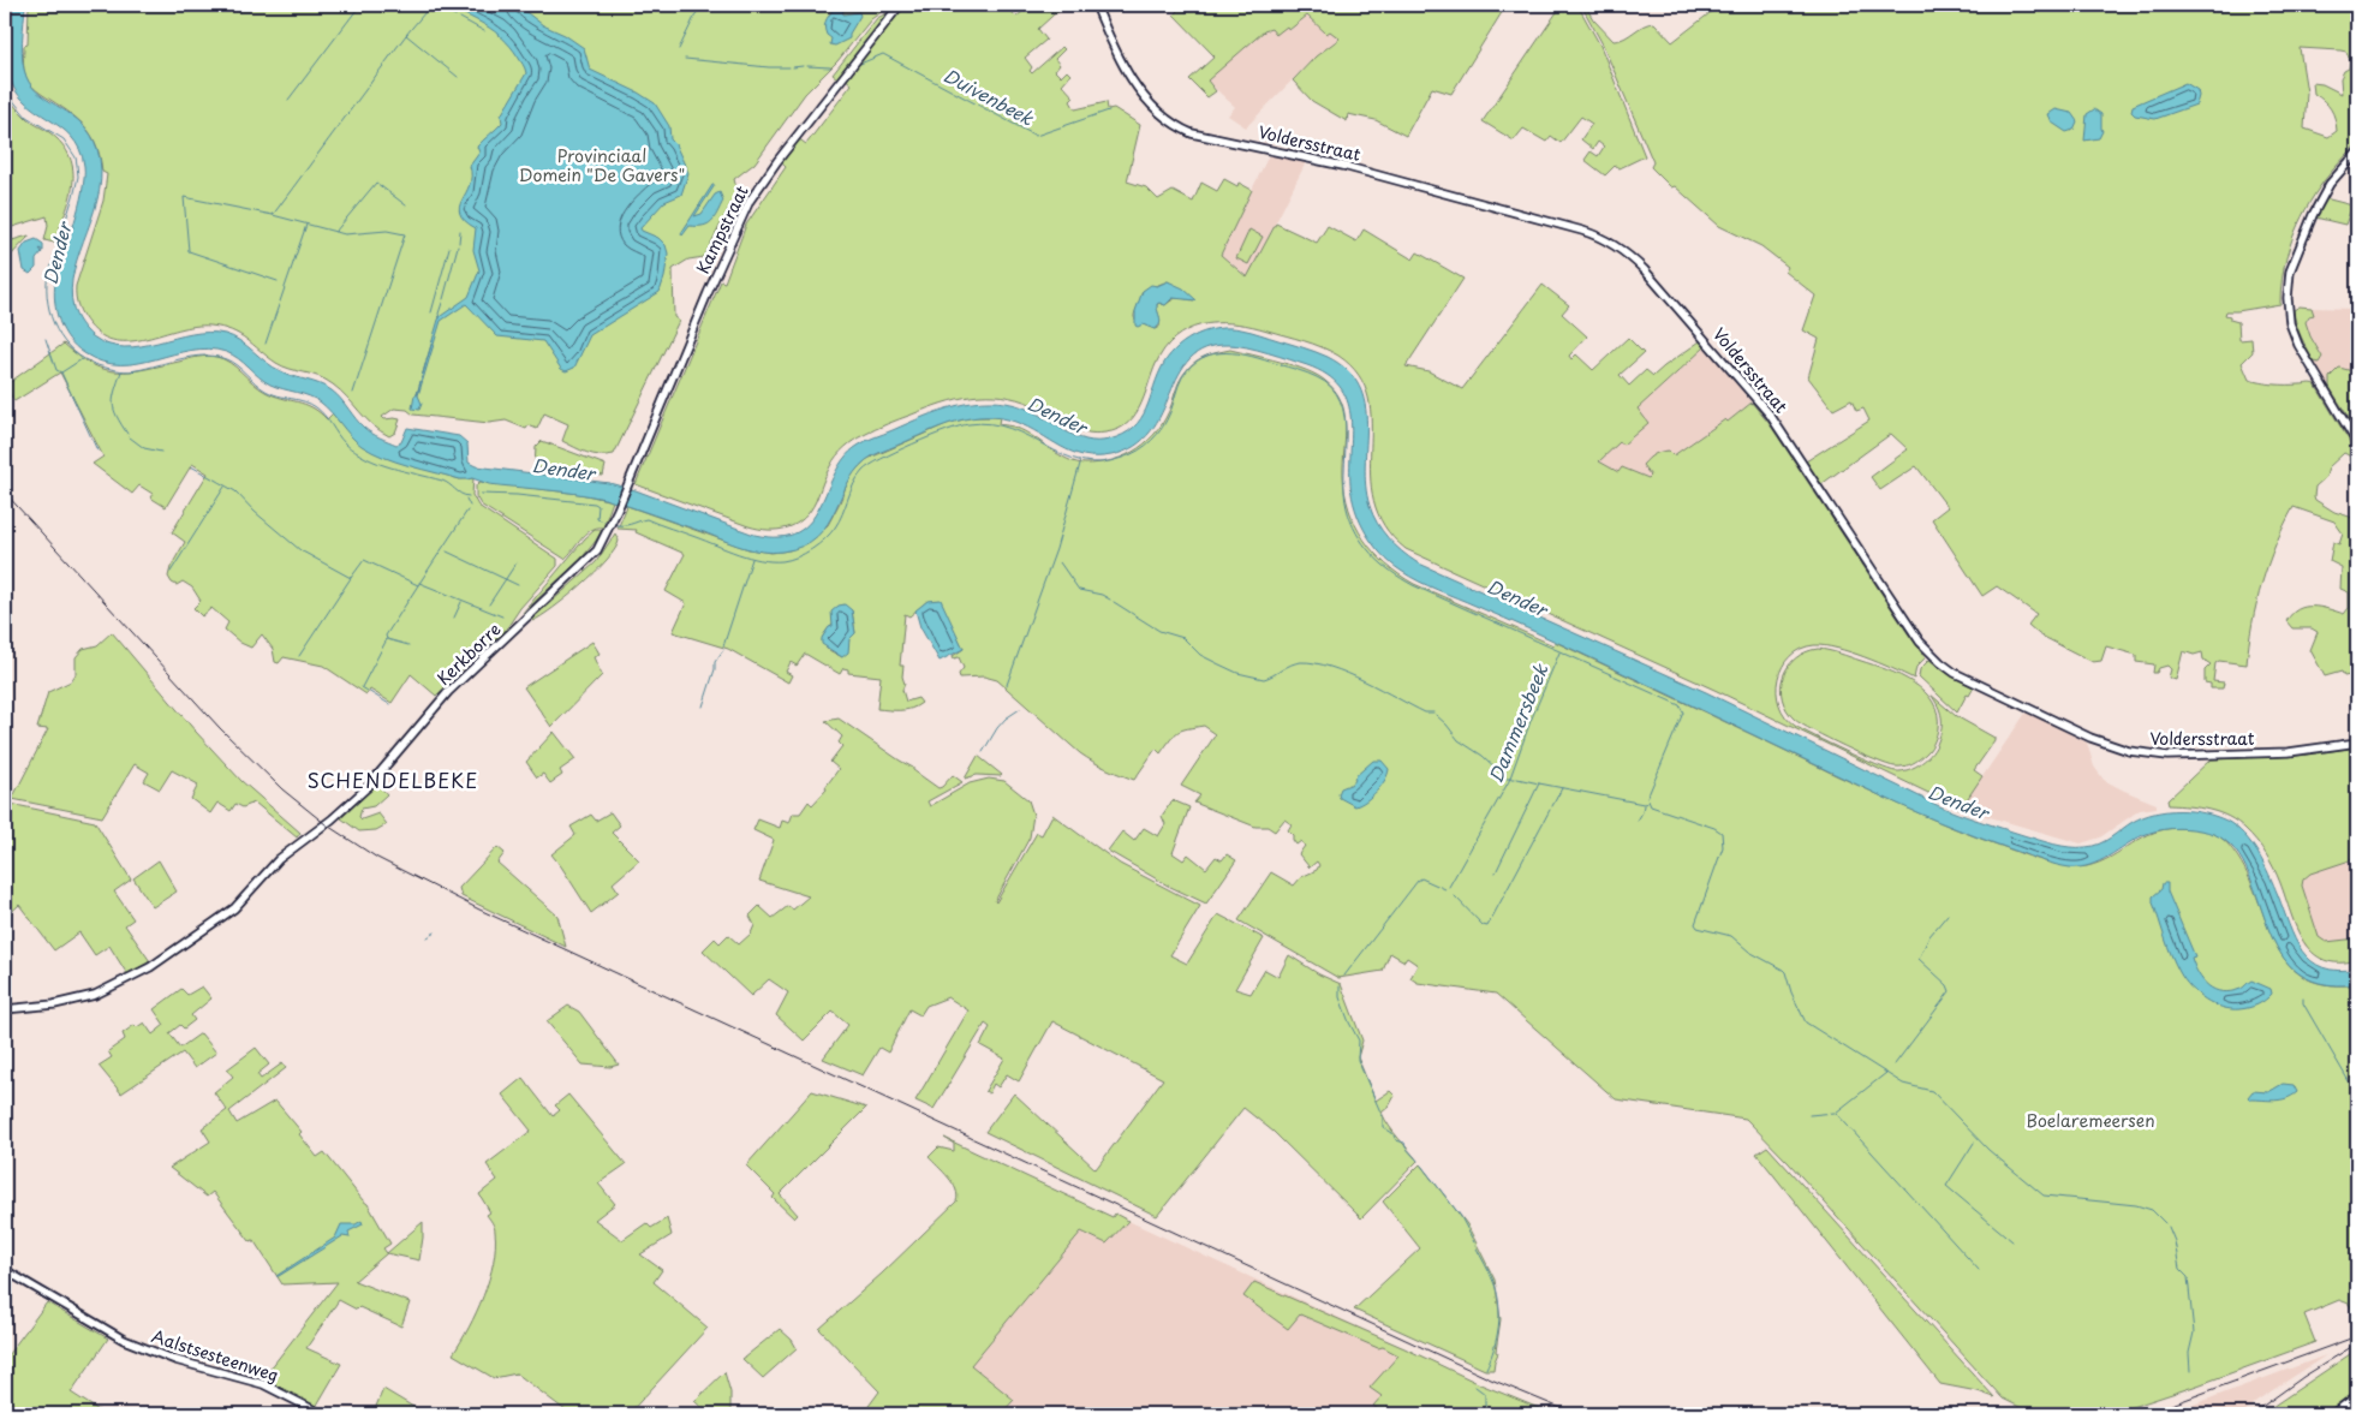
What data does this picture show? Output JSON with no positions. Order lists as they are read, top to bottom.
{
  "streets": {
    "street": [
      "Voldersstraat",
      "Kampstraat",
      "Kerkborre",
      "Aalstsesteenweg"
    ]
  },
  "crossings": [
    ["Kampstraat", "Kerkborre"]
  ],
  "districts": ["SCHENDELBEKE"],
  "water": ["Duivenbeek", "Dender", "Dammersbeek"],
  "parks": ["Provinciaal Domein \"De Gavers\"", "Boelaremeersen"]
}
